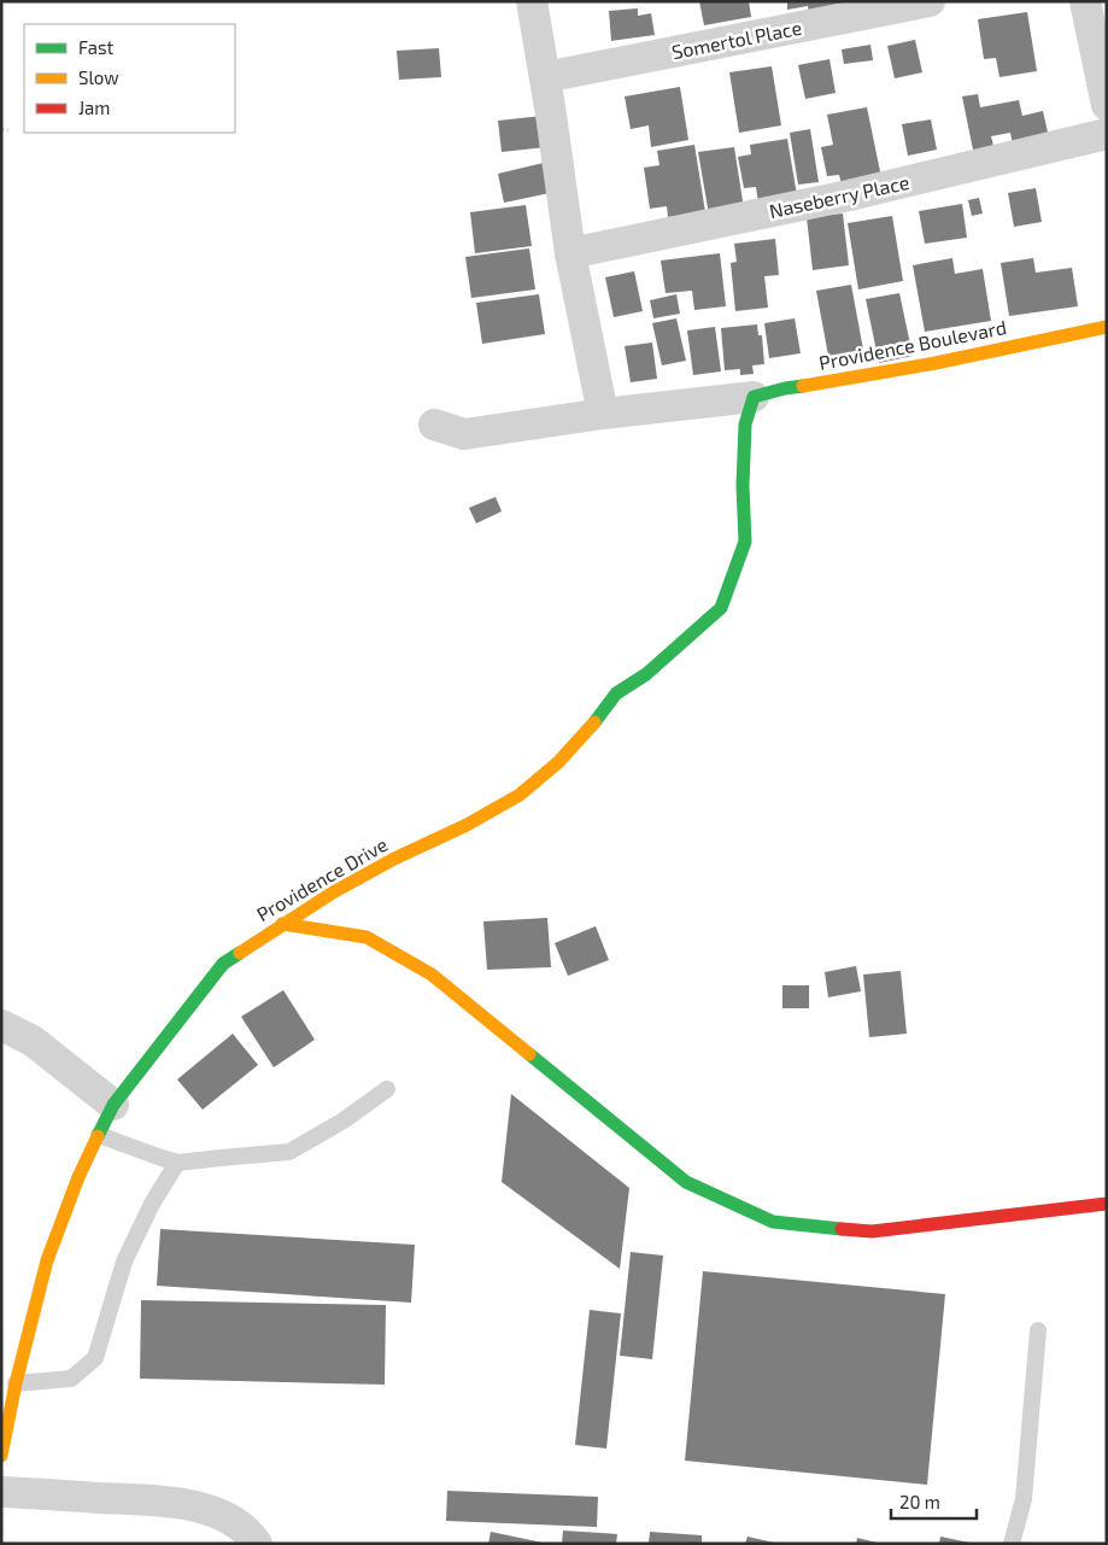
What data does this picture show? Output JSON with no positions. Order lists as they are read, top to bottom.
{
  "streets": {
    "street": [
      "Somertol Place",
      "Naseberry Place",
      "Providence Boulevard",
      "Providence Drive"
    ]
  },
  "crossings": [
    ["Providence Boulevard", "Providence Drive"]
  ],
  "legend": ["Fast", "Slow", "Jam"],
  "scale_bar": "20 m"
}
